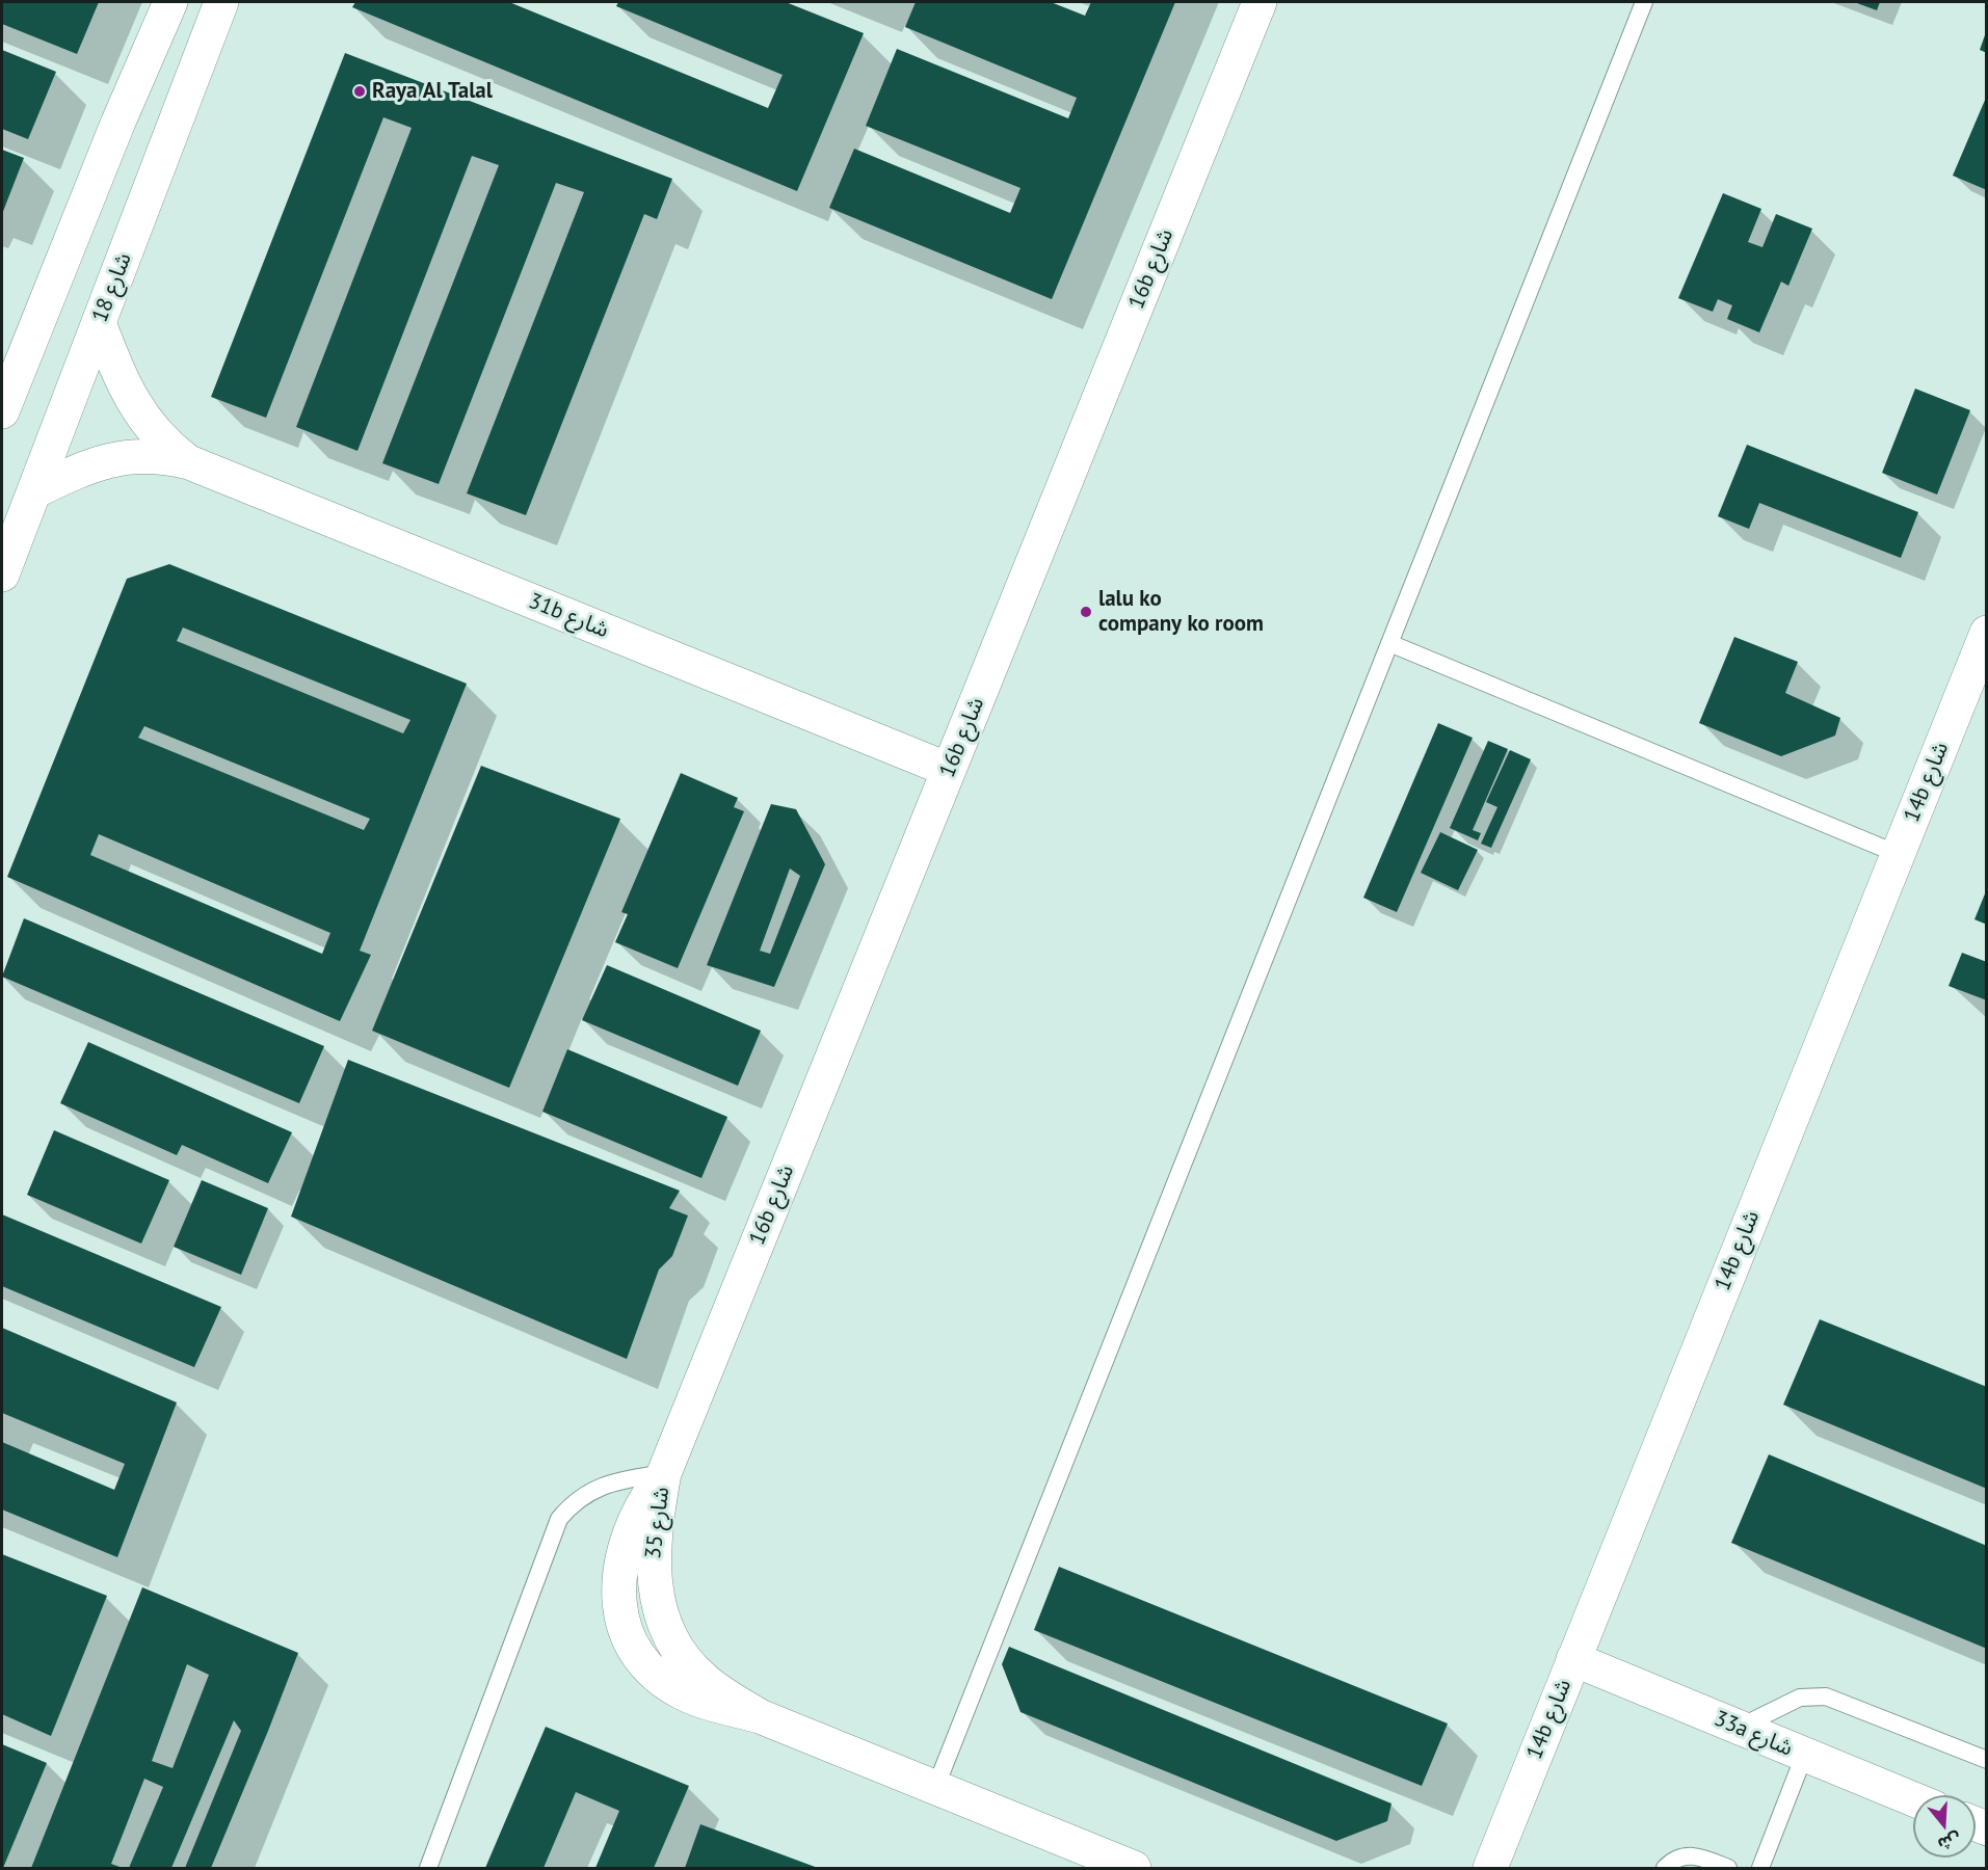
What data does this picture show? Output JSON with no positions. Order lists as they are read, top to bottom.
{
  "streets": {
    "street": [
      "16b شارع",
      "شارع 18",
      "31b شارع",
      "14b شارع",
      "شارع 35",
      "33a شارع"
    ]
  },
  "crossings": [
    ["16b شارع", "31b شارع"],
    ["16b شارع", "شارع 35"],
    ["شارع 18", "31b شارع"],
    ["14b شارع", "33a شارع"]
  ],
  "places": ["Raya Al Talal", "lalu ko company ko room"],
  "north": "bottom"
}
